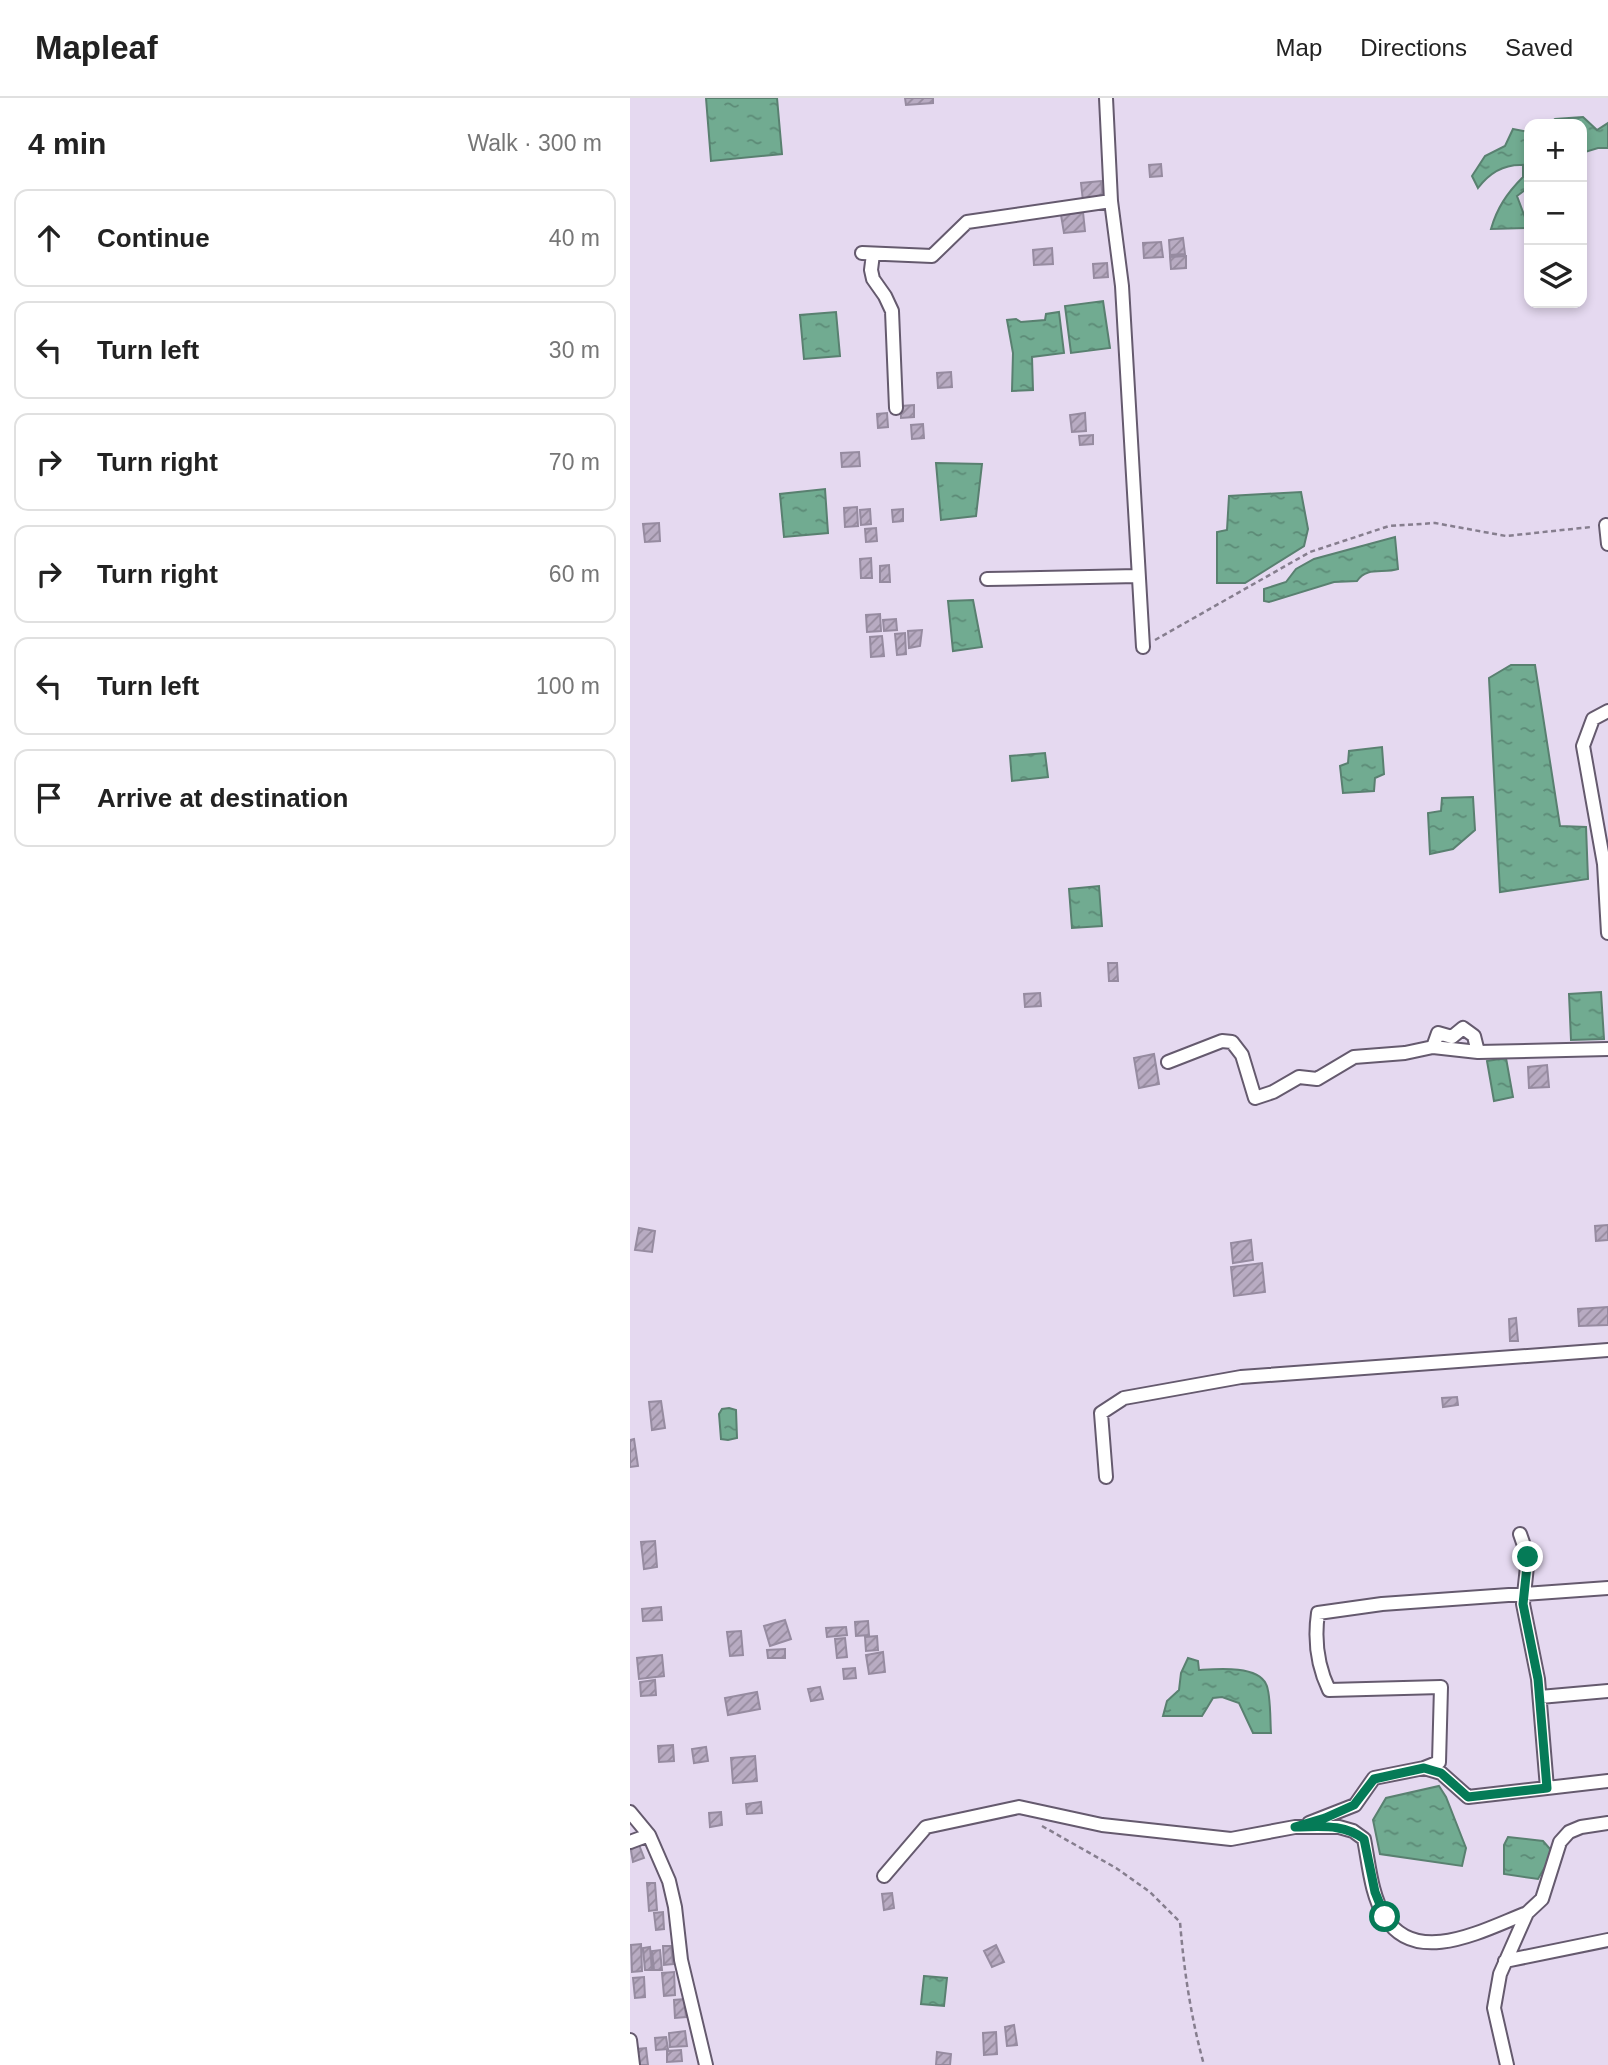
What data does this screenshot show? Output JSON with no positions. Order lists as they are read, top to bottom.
{
  "page": {
    "header": "Mapleaf",
    "nav": ["Map", "Directions", "Saved"],
    "heading": ["4 min", "Walk · 300 m"],
    "map_buttons": ["+", "−"],
    "list": [
      ["Continue", "40 m"],
      ["Turn left", "30 m"],
      ["Turn right", "70 m"],
      ["Turn right", "60 m"],
      ["Turn left", "100 m"],
      "Arrive at destination"
    ]
  }
}
